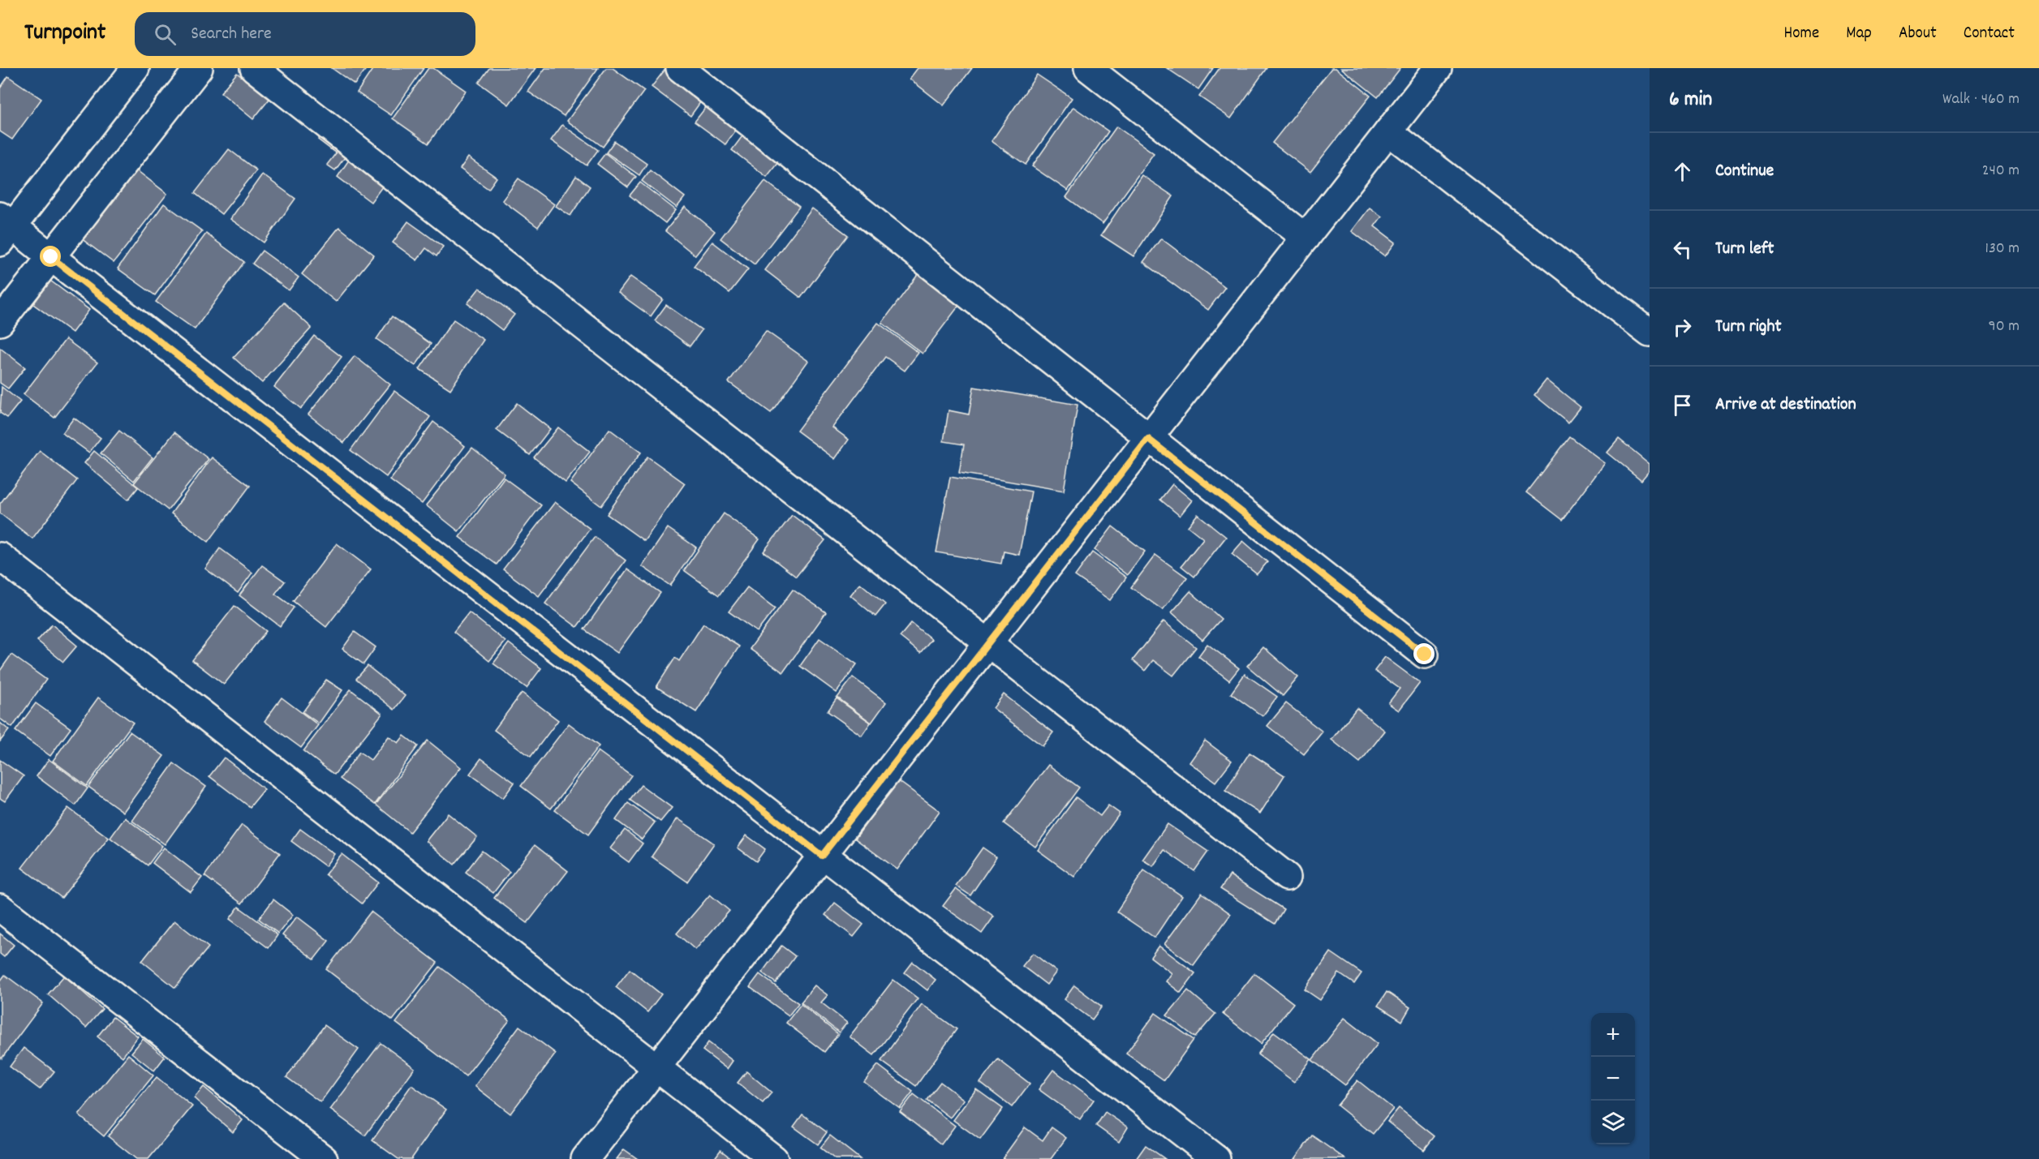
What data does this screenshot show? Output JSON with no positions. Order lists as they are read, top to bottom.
{
  "page": {
    "header": "Turnpoint",
    "search": "Search here",
    "nav": [
      "Home",
      "Map",
      "About",
      "Contact"
    ],
    "heading": ["6 min", "Walk · 460 m"],
    "list": [
      ["Continue", "240 m"],
      ["Turn left", "130 m"],
      ["Turn right", "90 m"],
      "Arrive at destination"
    ],
    "map_buttons": ["+", "−"]
  }
}
